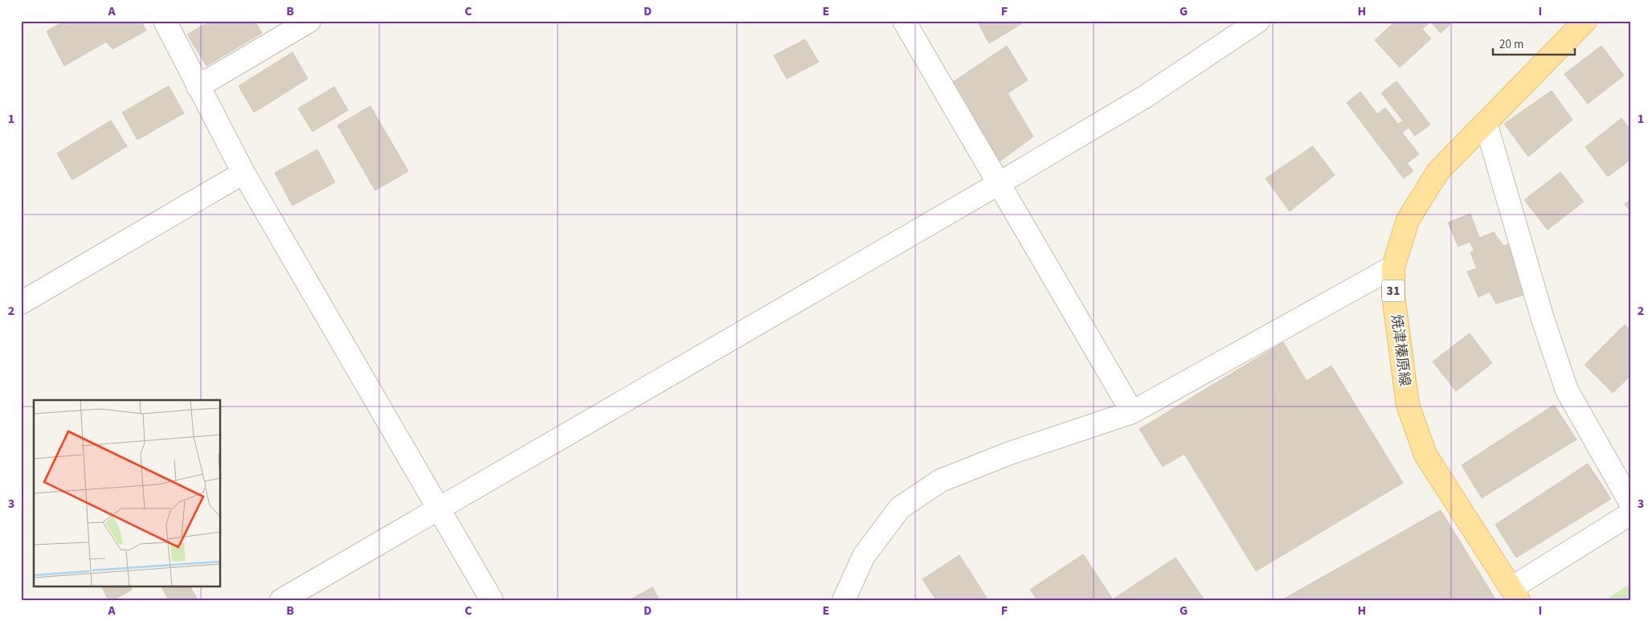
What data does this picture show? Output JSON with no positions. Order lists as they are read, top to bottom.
{
  "streets": {
    "main road": ["31", "焼津榛原線"]
  },
  "scale_bar": "20 m",
  "grid": {
    "columns": [
      "A",
      "B",
      "C",
      "D",
      "E",
      "F",
      "G",
      "H",
      "I"
    ],
    "rows": ["1", "2", "3"]
  }
}
